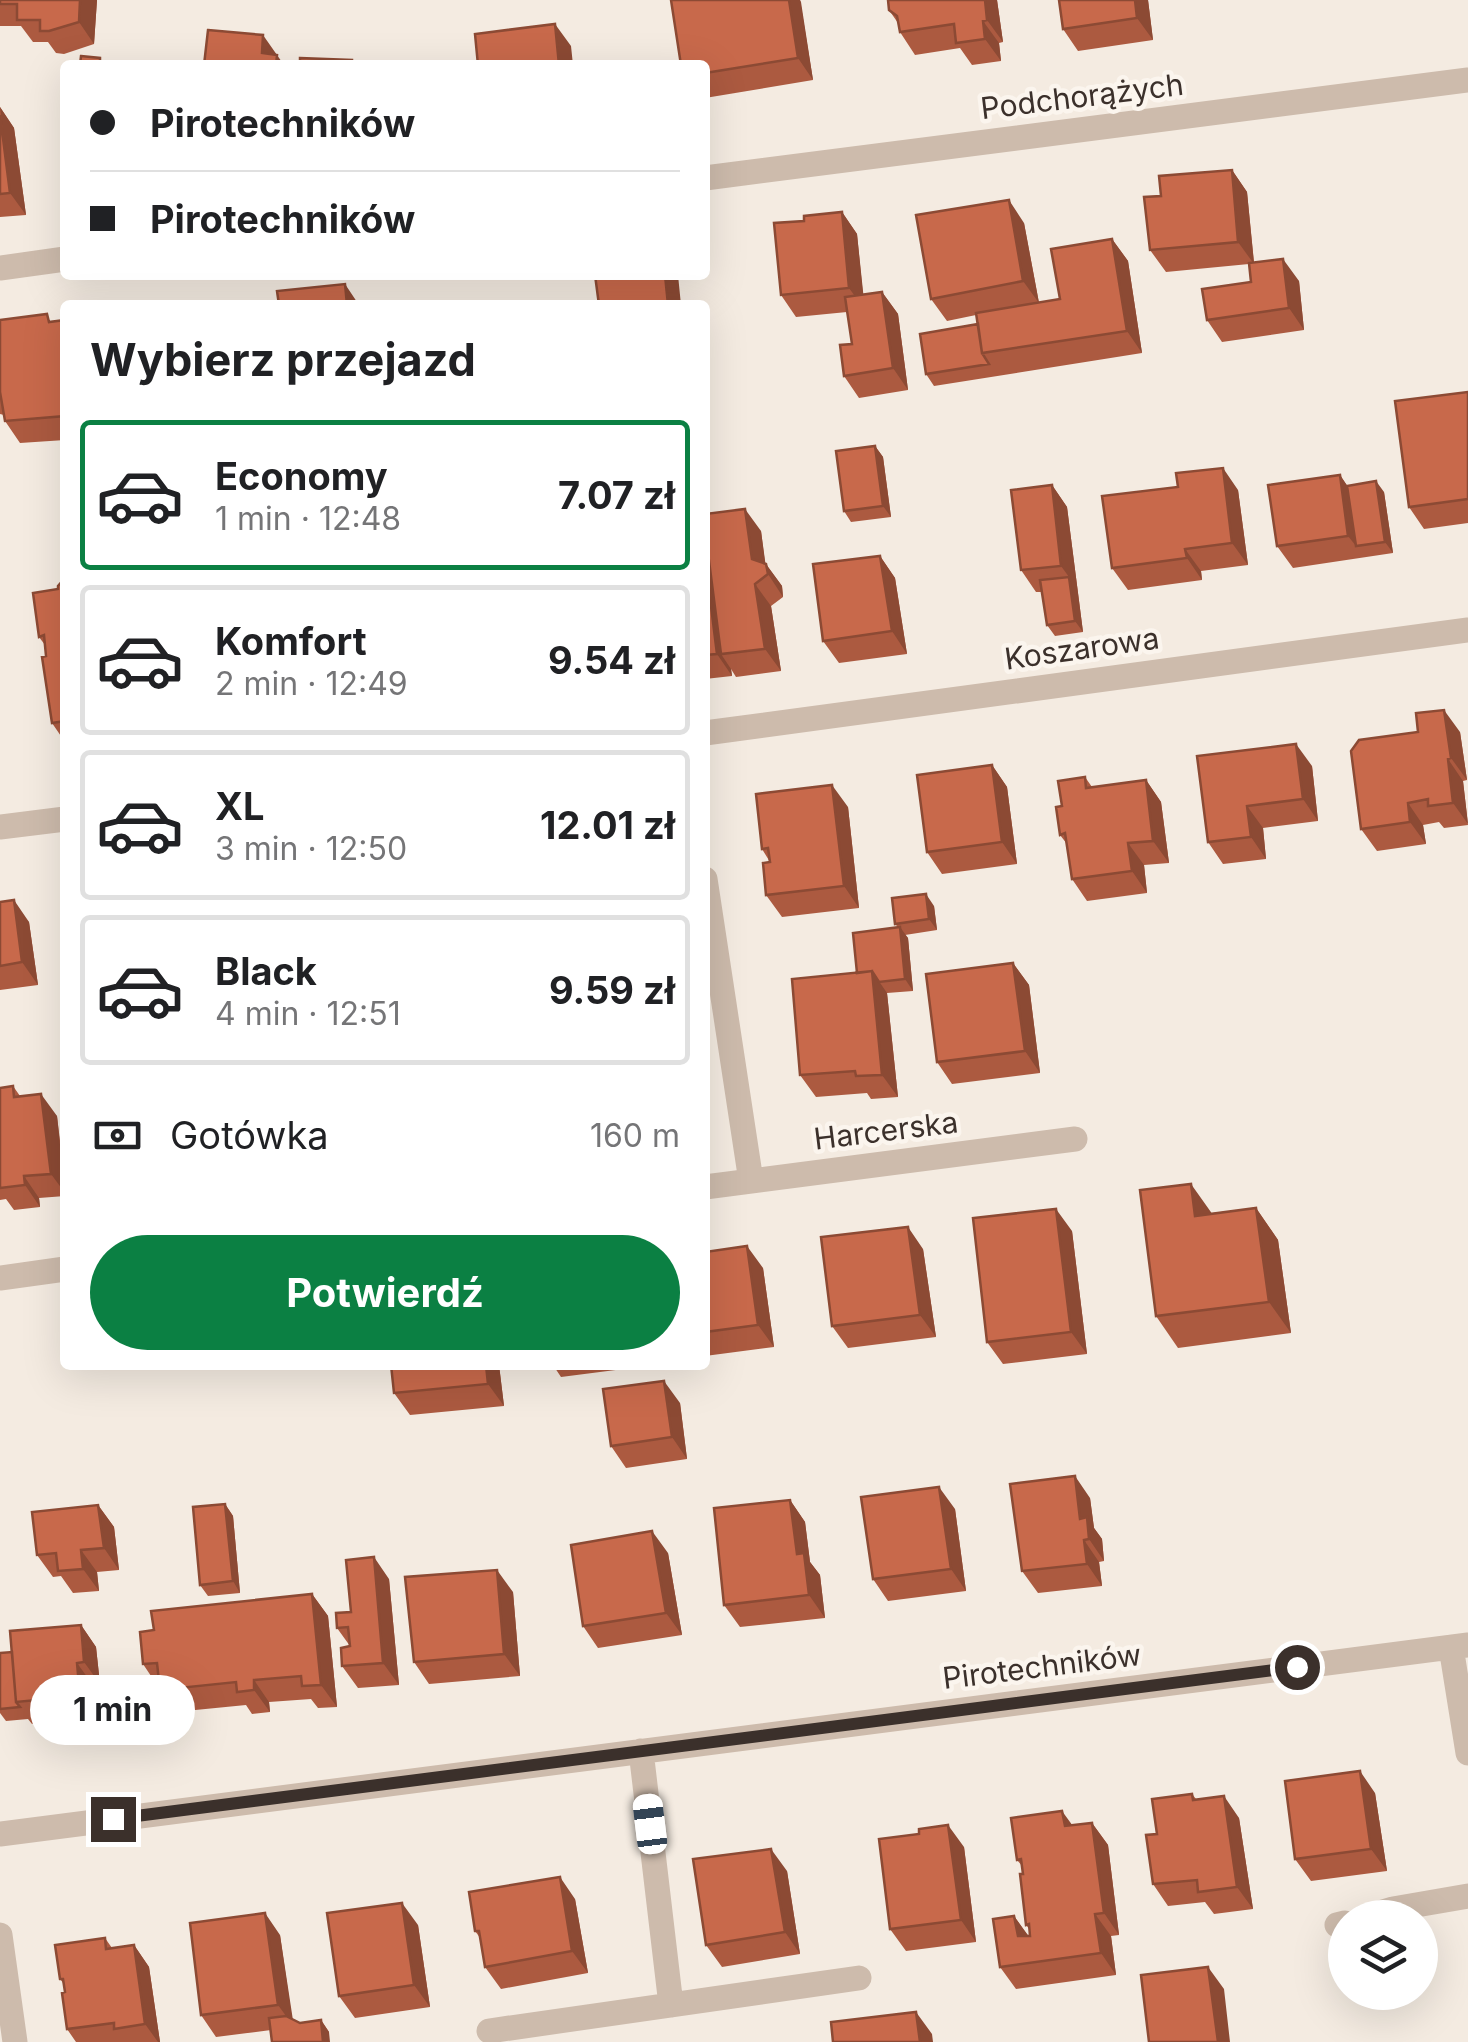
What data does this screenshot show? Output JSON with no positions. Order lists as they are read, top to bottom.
{
  "streets": {
    "street": [
      "Podchorążych",
      "Koszarowa",
      "Harcerska",
      "Pirotechników"
    ]
  },
  "page": {
    "banner": ["Pirotechników", "Pirotechników"],
    "heading": "Wybierz przejazd",
    "list": [
      {
        "name": "Economy",
        "note": "1 min · 12:48",
        "value": "7.07 zł"
      },
      {
        "name": "Komfort",
        "note": "2 min · 12:49",
        "value": "9.54 zł"
      },
      {
        "name": "XL",
        "note": "3 min · 12:50",
        "value": "12.01 zł"
      },
      {
        "name": "Black",
        "note": "4 min · 12:51",
        "value": "9.59 zł"
      }
    ],
    "pay": ["Gotówka", "160 m"],
    "buttons": "Potwierdź",
    "bubble": "1 min"
  }
}
